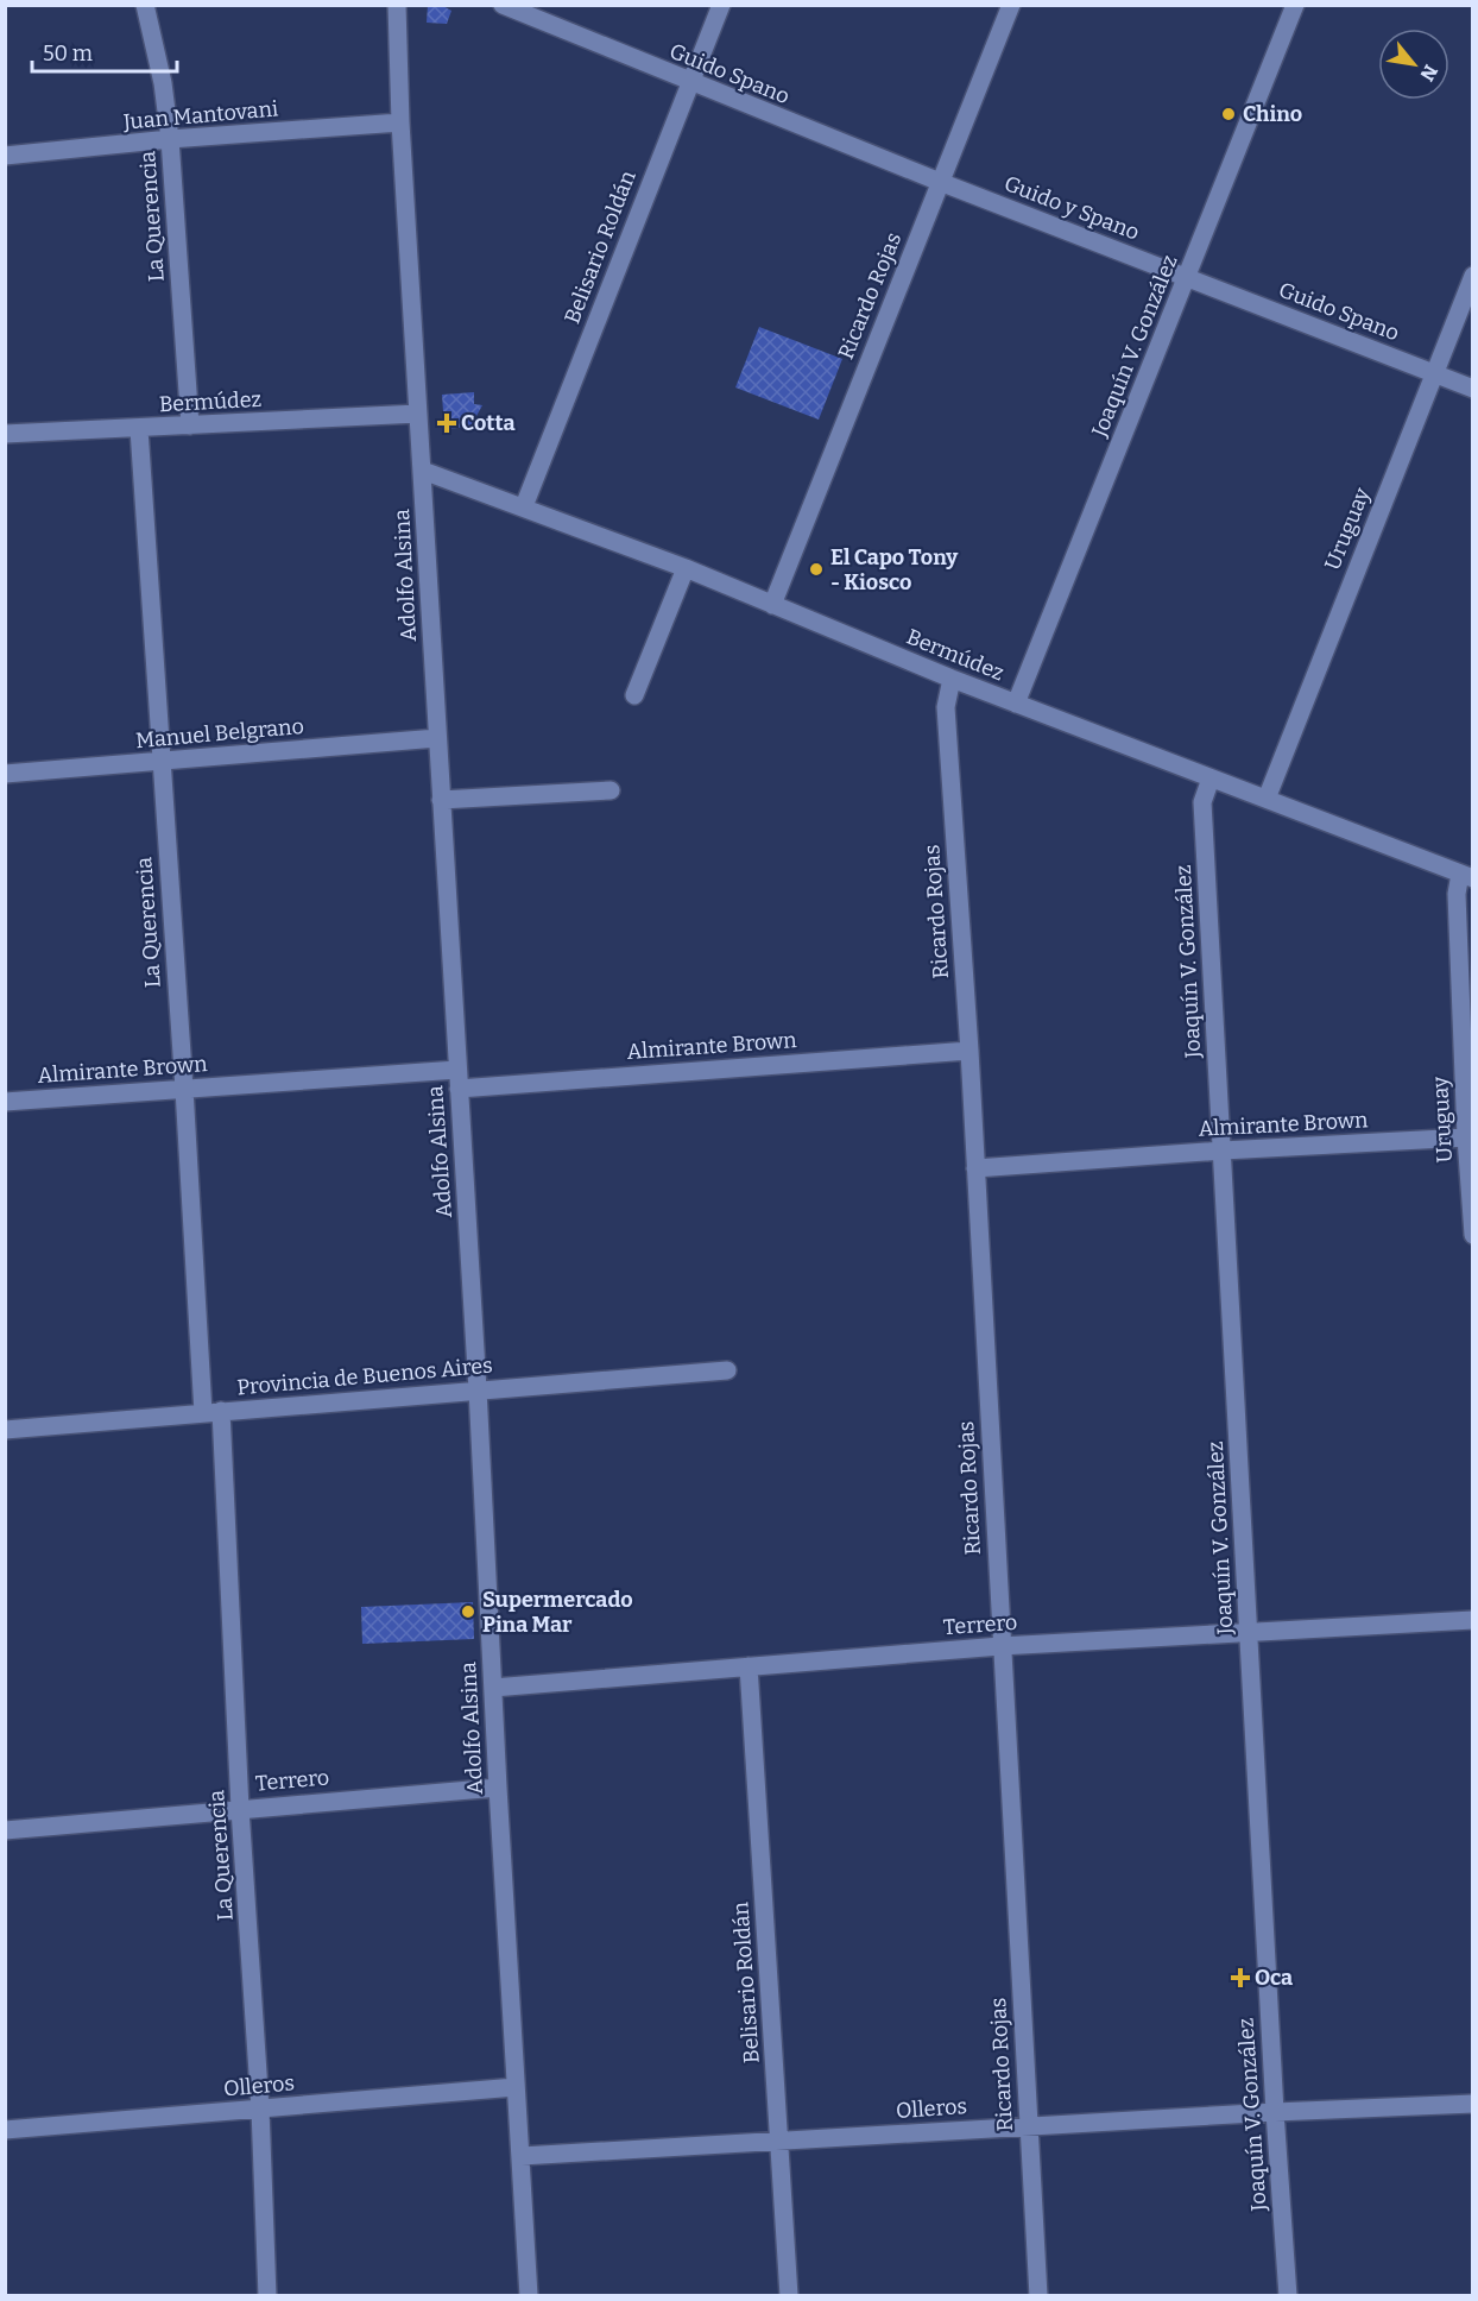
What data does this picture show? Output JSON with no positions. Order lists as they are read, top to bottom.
{
  "streets": {
    "street": [
      "Guido Spano",
      "Juan Mantovani",
      "Guido y Spano",
      "La Querencia",
      "Belisario Roldán",
      "Ricardo Rojas",
      "Joaquín V. González",
      "Bermúdez",
      "Uruguay",
      "Adolfo Alsina",
      "Manuel Belgrano",
      "Almirante Brown",
      "Provincia de Buenos Aires",
      "Terrero",
      "Olleros"
    ]
  },
  "crossings": [
    ["Guido Spano", "Guido y Spano"],
    ["Guido Spano", "Belisario Roldán"],
    ["Guido Spano", "Ricardo Rojas"],
    ["Guido Spano", "Joaquín V. González"],
    ["Guido Spano", "Uruguay"],
    ["Juan Mantovani", "La Querencia"],
    ["Juan Mantovani", "Adolfo Alsina"],
    ["Guido y Spano", "Ricardo Rojas"],
    ["Guido y Spano", "Joaquín V. González"],
    ["La Querencia", "Bermúdez"],
    ["La Querencia", "Manuel Belgrano"],
    ["La Querencia", "Almirante Brown"],
    ["La Querencia", "Provincia de Buenos Aires"],
    ["La Querencia", "Terrero"],
    ["La Querencia", "Olleros"],
    ["Belisario Roldán", "Bermúdez"],
    ["Belisario Roldán", "Terrero"],
    ["Belisario Roldán", "Olleros"],
    ["Ricardo Rojas", "Bermúdez"],
    ["Ricardo Rojas", "Almirante Brown"],
    ["Ricardo Rojas", "Terrero"],
    ["Ricardo Rojas", "Olleros"],
    ["Joaquín V. González", "Bermúdez"],
    ["Joaquín V. González", "Almirante Brown"],
    ["Joaquín V. González", "Terrero"],
    ["Joaquín V. González", "Olleros"],
    ["Bermúdez", "Uruguay"],
    ["Bermúdez", "Adolfo Alsina"],
    ["Uruguay", "Almirante Brown"],
    ["Adolfo Alsina", "Manuel Belgrano"],
    ["Adolfo Alsina", "Almirante Brown"],
    ["Adolfo Alsina", "Provincia de Buenos Aires"],
    ["Adolfo Alsina", "Terrero"],
    ["Adolfo Alsina", "Olleros"]
  ],
  "places": {
    "other": ["Chino", "El Capo Tony - Kiosco", "Supermercado Pina Mar"],
    "health": ["Cotta", "Oca"]
  },
  "scale_bar": "50 m",
  "north": "bottom right"
}
